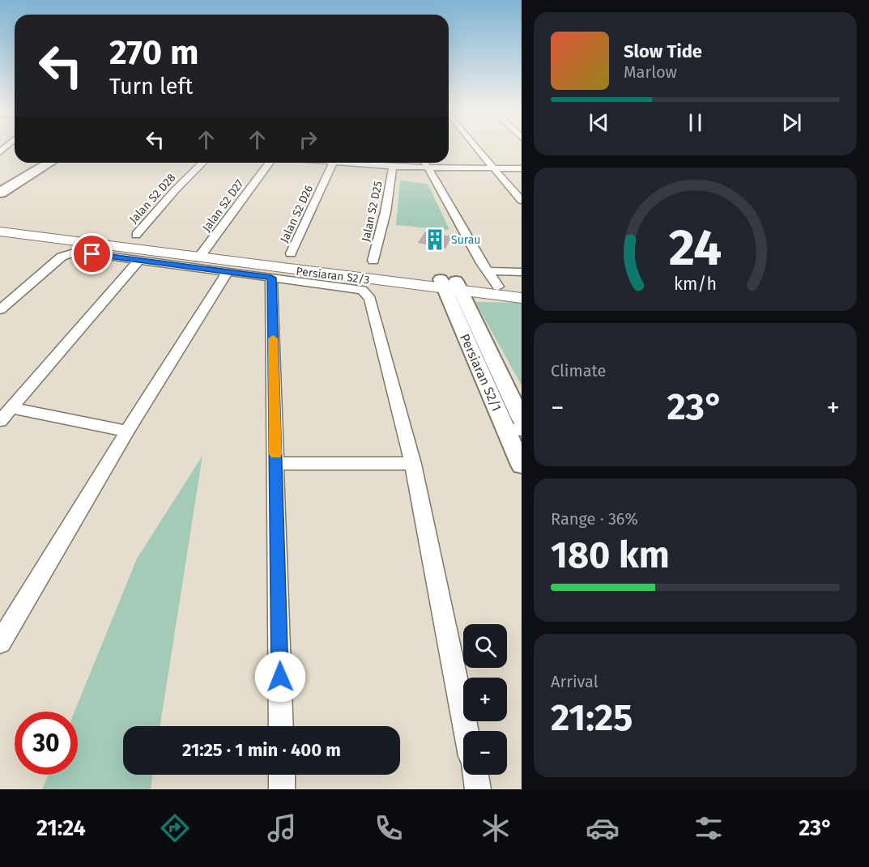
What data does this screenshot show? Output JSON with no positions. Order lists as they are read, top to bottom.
{
  "streets": {
    "main road": ["Persiaran S2/3"],
    "street": [
      "Jalan S2 D28",
      "Jalan S2 D27",
      "Jalan S2 D25",
      "Jalan S2 D26",
      "Persiaran S2/1"
    ]
  },
  "crossings": [
    ["Jalan S2 D27", "Persiaran S2/3"],
    ["Persiaran S2/3", "Persiaran S2/1"]
  ],
  "places": {
    "building": ["Surau"]
  },
  "page": {
    "turn": ["270 m", "Turn left"],
    "song": ["Slow Tide", "Marlow"],
    "tile": [
      "Climate",
      ["Range · 36%", "180 km"],
      ["Arrival", "21:25"]
    ],
    "heat": ["−", "23°", "+"],
    "map_buttons": ["+", "−"],
    "limit": "30",
    "trip": "21:25 · 1 min · 400 m",
    "tabs": ["21:24", "23°"],
    "gauge": ["24", "km/h"]
  }
}
